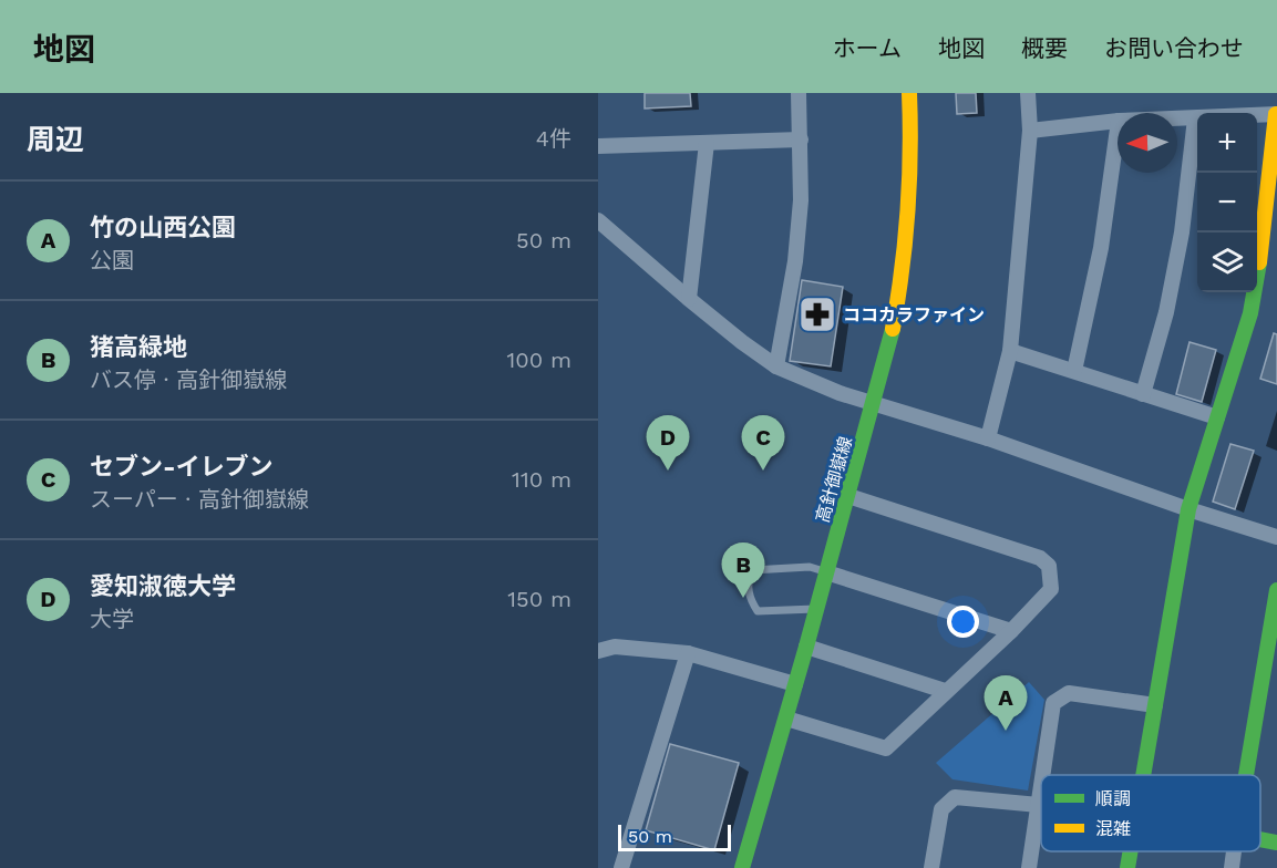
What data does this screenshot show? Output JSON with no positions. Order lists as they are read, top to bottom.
{
  "streets": {
    "street": ["高針御嶽線"]
  },
  "places": {
    "pharmacy": ["ココカラファイン"]
  },
  "legend": ["順調", "混雑"],
  "scale_bar": "50 m",
  "north": "left",
  "page": {
    "header": "地図",
    "nav": [
      "ホーム",
      "地図",
      "概要",
      "お問い合わせ"
    ],
    "heading": ["周辺", "4件"],
    "map_buttons": ["+", "−"],
    "list": [
      {
        "mark": "A",
        "name": "竹の山西公園",
        "note": "公園",
        "value": "50 m"
      },
      {
        "mark": "B",
        "name": "猪高緑地",
        "note": "バス停 · 高針御嶽線",
        "value": "100 m"
      },
      {
        "mark": "C",
        "name": "セブン-イレブン",
        "note": "スーパー · 高針御嶽線",
        "value": "110 m"
      },
      {
        "mark": "D",
        "name": "愛知淑徳大学",
        "note": "大学",
        "value": "150 m"
      }
    ],
    "pins": [
      "C",
      "D",
      "B",
      "A"
    ],
    "scale": "50 m"
  }
}
